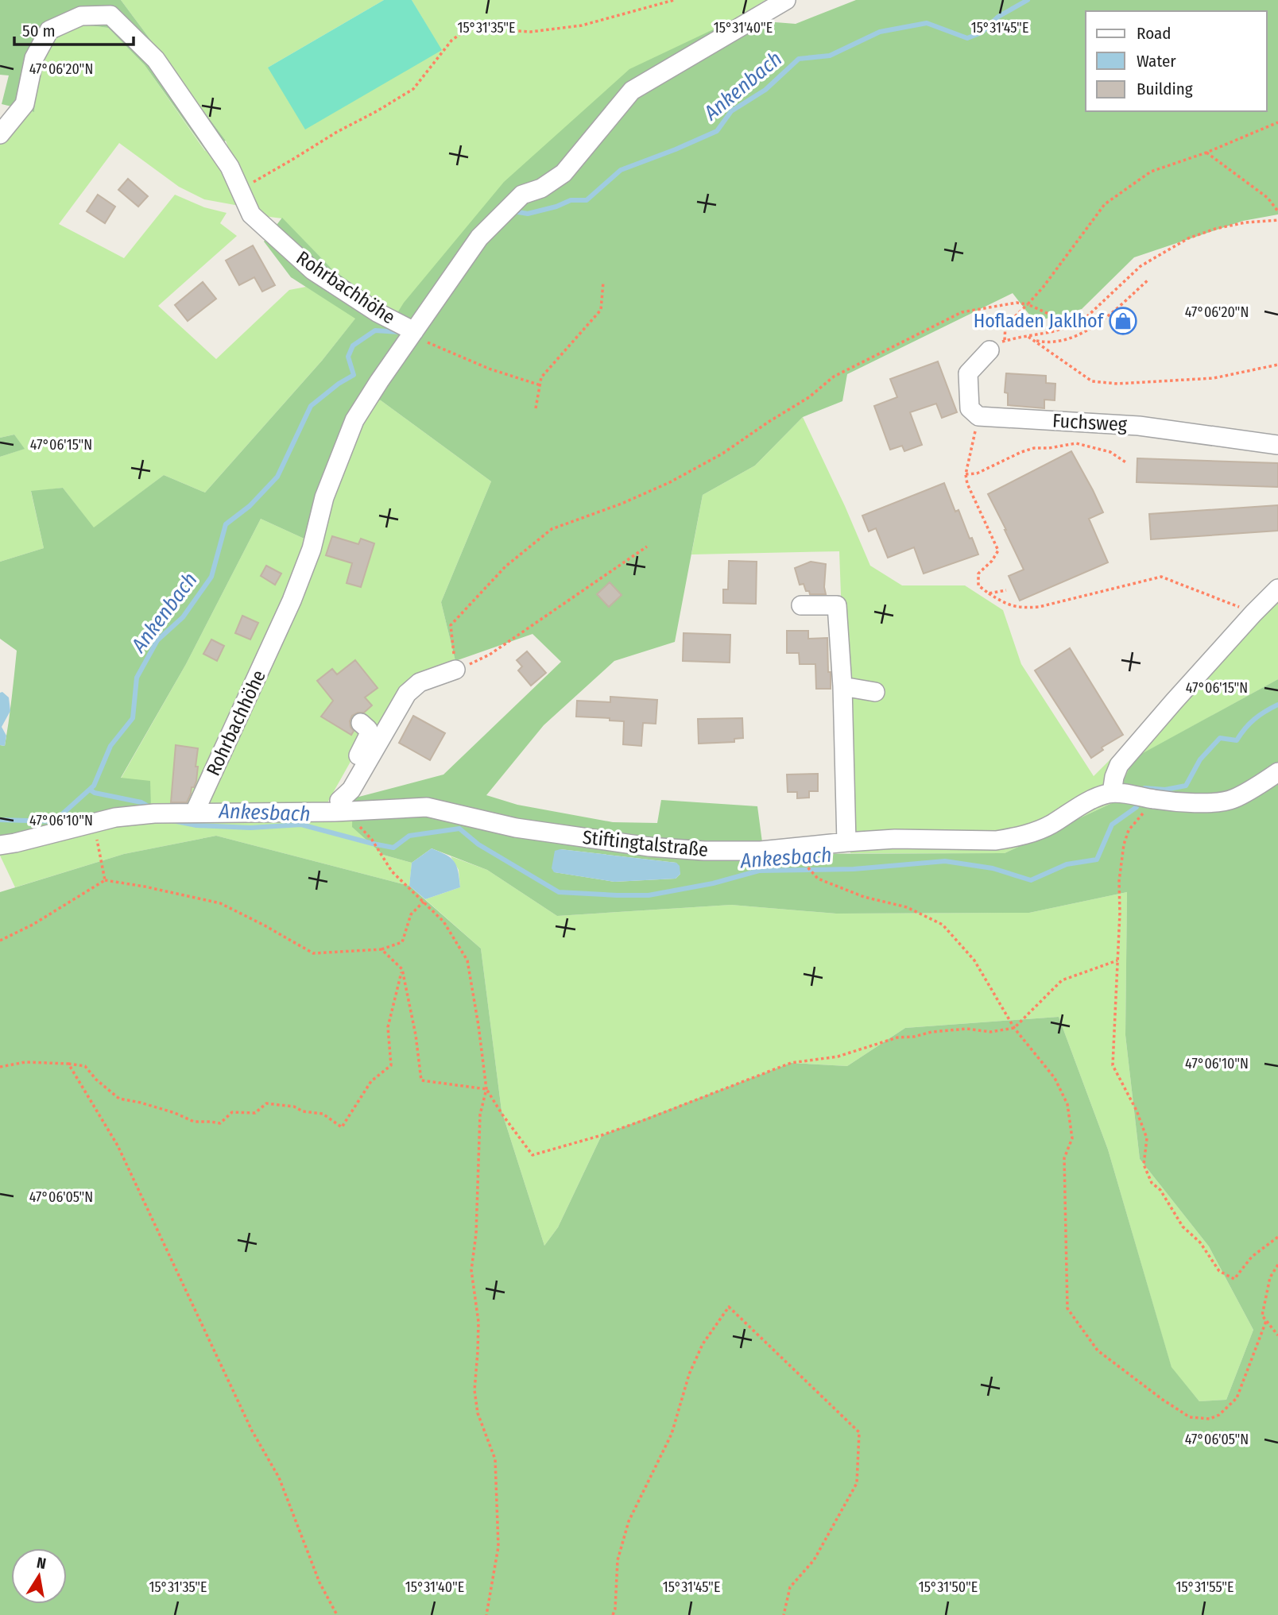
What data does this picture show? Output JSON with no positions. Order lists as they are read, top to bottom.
{
  "streets": {
    "street": ["Rohrbachhöhe", "Fuchsweg", "Stiftingtalstraße"]
  },
  "crossings": [
    ["Rohrbachhöhe", "Stiftingtalstraße"]
  ],
  "water": ["Ankenbach", "Ankesbach"],
  "places": {
    "shop": ["Hofladen Jaklhof"]
  },
  "legend": ["Road", "Water", "Building"],
  "scale_bar": "50 m",
  "north": "top",
  "coordinates": [
    "15°31'35\"E",
    "15°31'40\"E",
    "15°31'45\"E",
    "47°06'20\"N",
    "47°06'15\"N",
    "47°06'10\"N",
    "47°06'05\"N",
    "15°31'50\"E",
    "15°31'55\"E"
  ]
}
